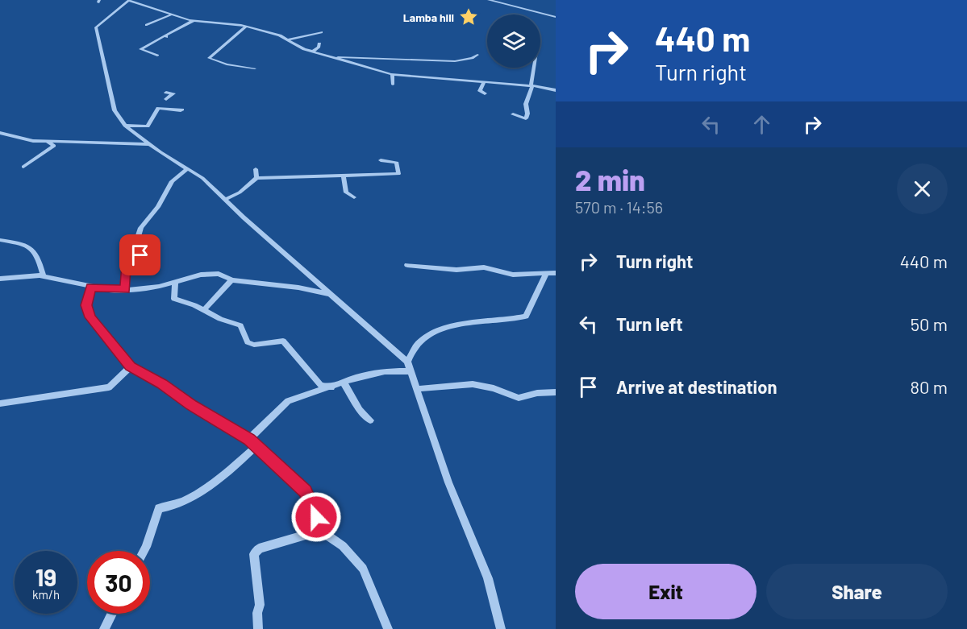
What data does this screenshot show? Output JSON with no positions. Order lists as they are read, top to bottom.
{
  "places": {
    "place": ["Lamba hill"]
  },
  "page": {
    "turn": ["440 m", "Turn right"],
    "heading": ["2 min", "570 m · 14:56"],
    "list": [
      {
        "name": "Turn right",
        "value": "440 m"
      },
      {
        "name": "Turn left",
        "value": "50 m"
      },
      {
        "name": "Arrive at destination",
        "value": "80 m"
      }
    ],
    "speed": "19 km/h",
    "limit": "30",
    "buttons": ["Exit", "Share"]
  }
}
